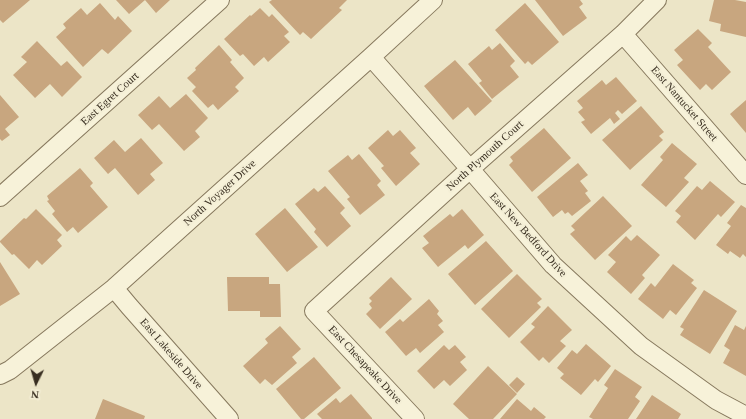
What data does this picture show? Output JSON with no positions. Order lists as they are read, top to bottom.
{
  "streets": {
    "street": [
      "East Egret Court",
      "East Nantucket Street",
      "North Plymouth Court",
      "North Voyager Drive",
      "East New Bedford Drive",
      "East Lakeside Drive",
      "East Chesapeake Drive"
    ]
  },
  "crossings": [
    ["East Nantucket Street", "North Plymouth Court"],
    ["North Plymouth Court", "East New Bedford Drive"],
    ["North Plymouth Court", "East Chesapeake Drive"],
    ["North Voyager Drive", "East New Bedford Drive"],
    ["North Voyager Drive", "East Lakeside Drive"]
  ],
  "north": "bottom"
}
